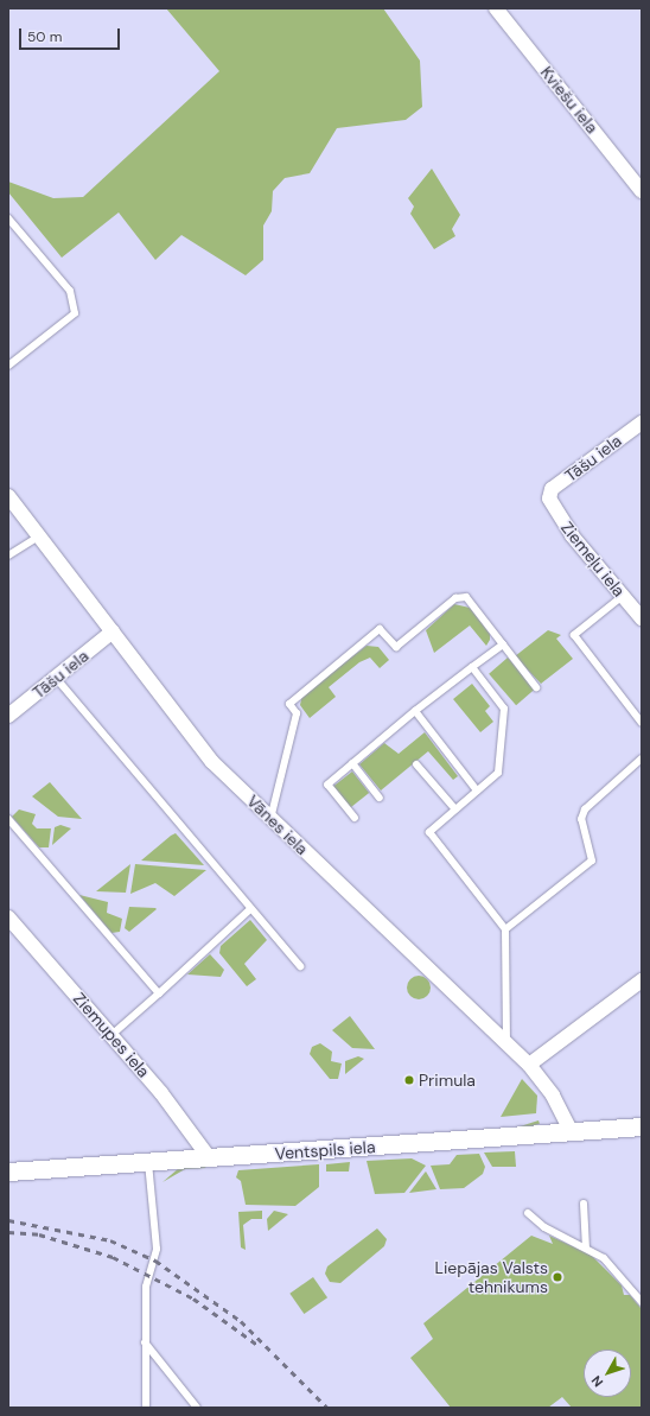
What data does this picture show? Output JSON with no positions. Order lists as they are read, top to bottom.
{
  "streets": {
    "street": [
      "Kviešu iela",
      "Tāšu iela",
      "Ziemeļu iela",
      "Vānes iela",
      "Ziemupes iela",
      "Ventspils iela"
    ]
  },
  "crossings": [
    ["Tāšu iela", "Ziemeļu iela"],
    ["Tāšu iela", "Vānes iela"],
    ["Vānes iela", "Ventspils iela"],
    ["Ziemupes iela", "Ventspils iela"]
  ],
  "places": ["Primula", "Liepājas Valsts tehnikums"],
  "scale_bar": "50 m",
  "north": "bottom left"
}
